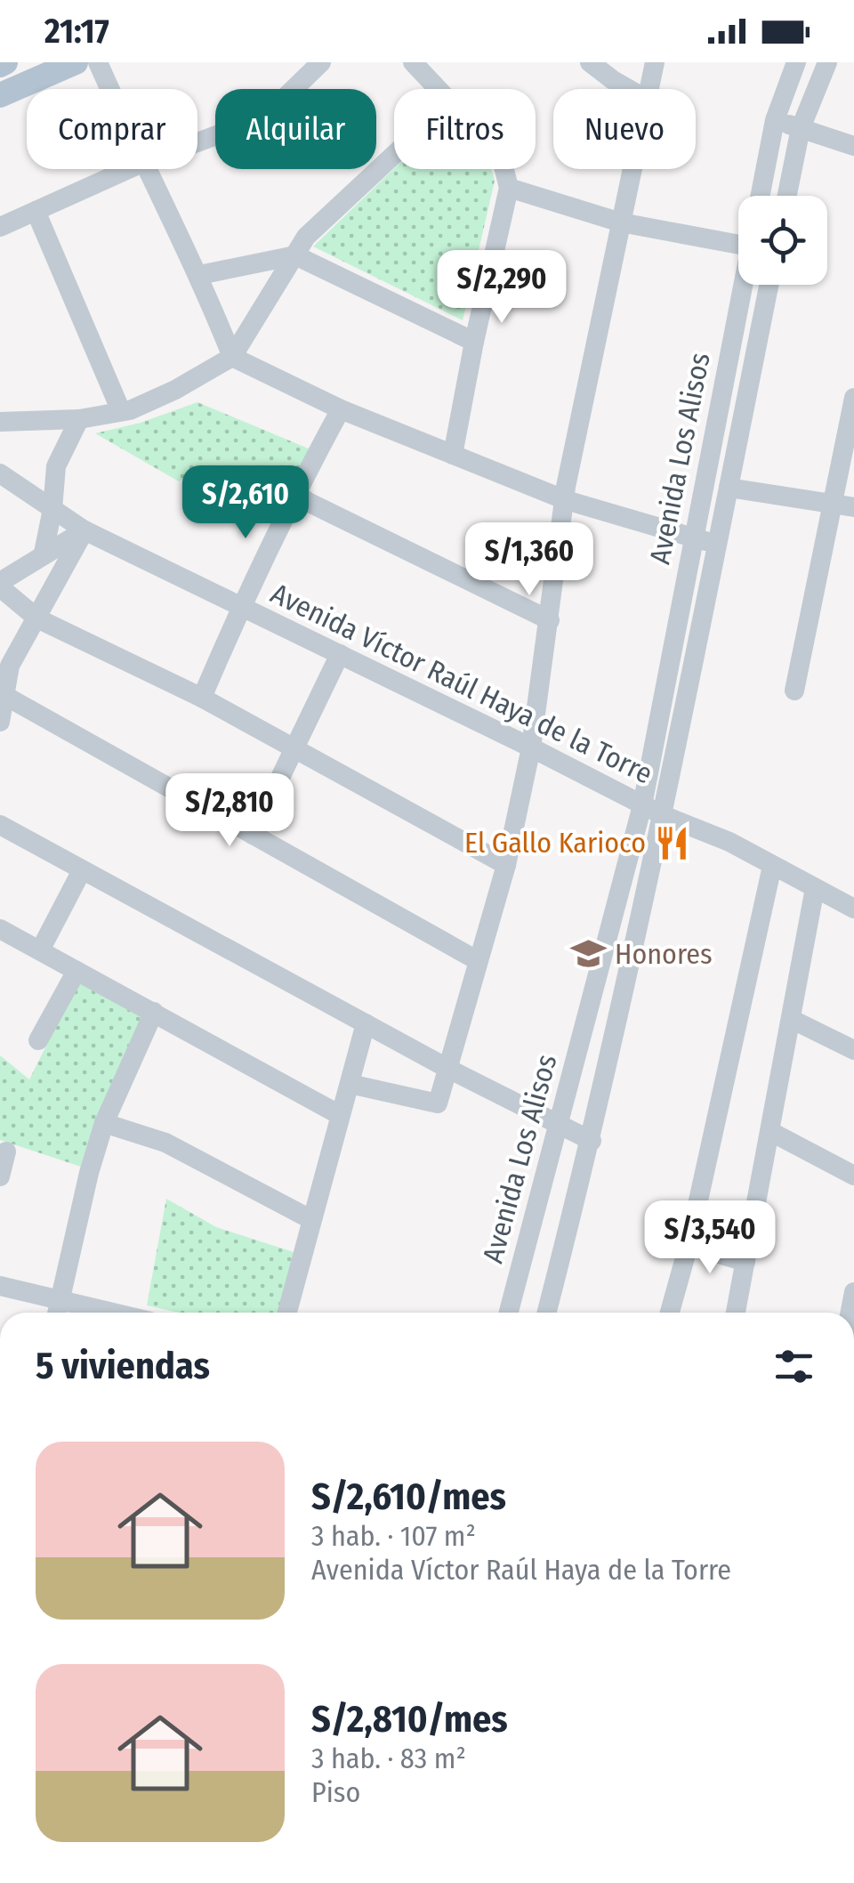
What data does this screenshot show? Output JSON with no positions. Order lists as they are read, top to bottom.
{
  "streets": {
    "street": ["Avenida Los Alisos", "Avenida Víctor Raúl Haya de la Torre"]
  },
  "crossings": [
    ["Avenida Los Alisos", "Avenida Víctor Raúl Haya de la Torre"]
  ],
  "places": {
    "restaurant": ["El Gallo Karioco"],
    "school or university": ["Honores"]
  },
  "page": {
    "status": "21:17",
    "chip": [
      "Comprar",
      "Alquilar",
      "Filtros",
      "Nuevo"
    ],
    "price": [
      "S/2,290",
      "S/2,610",
      "S/1,360",
      "S/2,810",
      "S/3,540"
    ],
    "heading": "5 viviendas",
    "list": [
      {
        "name": "S/2,610/mes",
        "note": "3 hab. · 107 m² · Avenida Víctor Raúl Haya de la Torre"
      },
      {
        "name": "S/2,810/mes",
        "note": "3 hab. · 83 m² · Piso"
      }
    ]
  }
}
